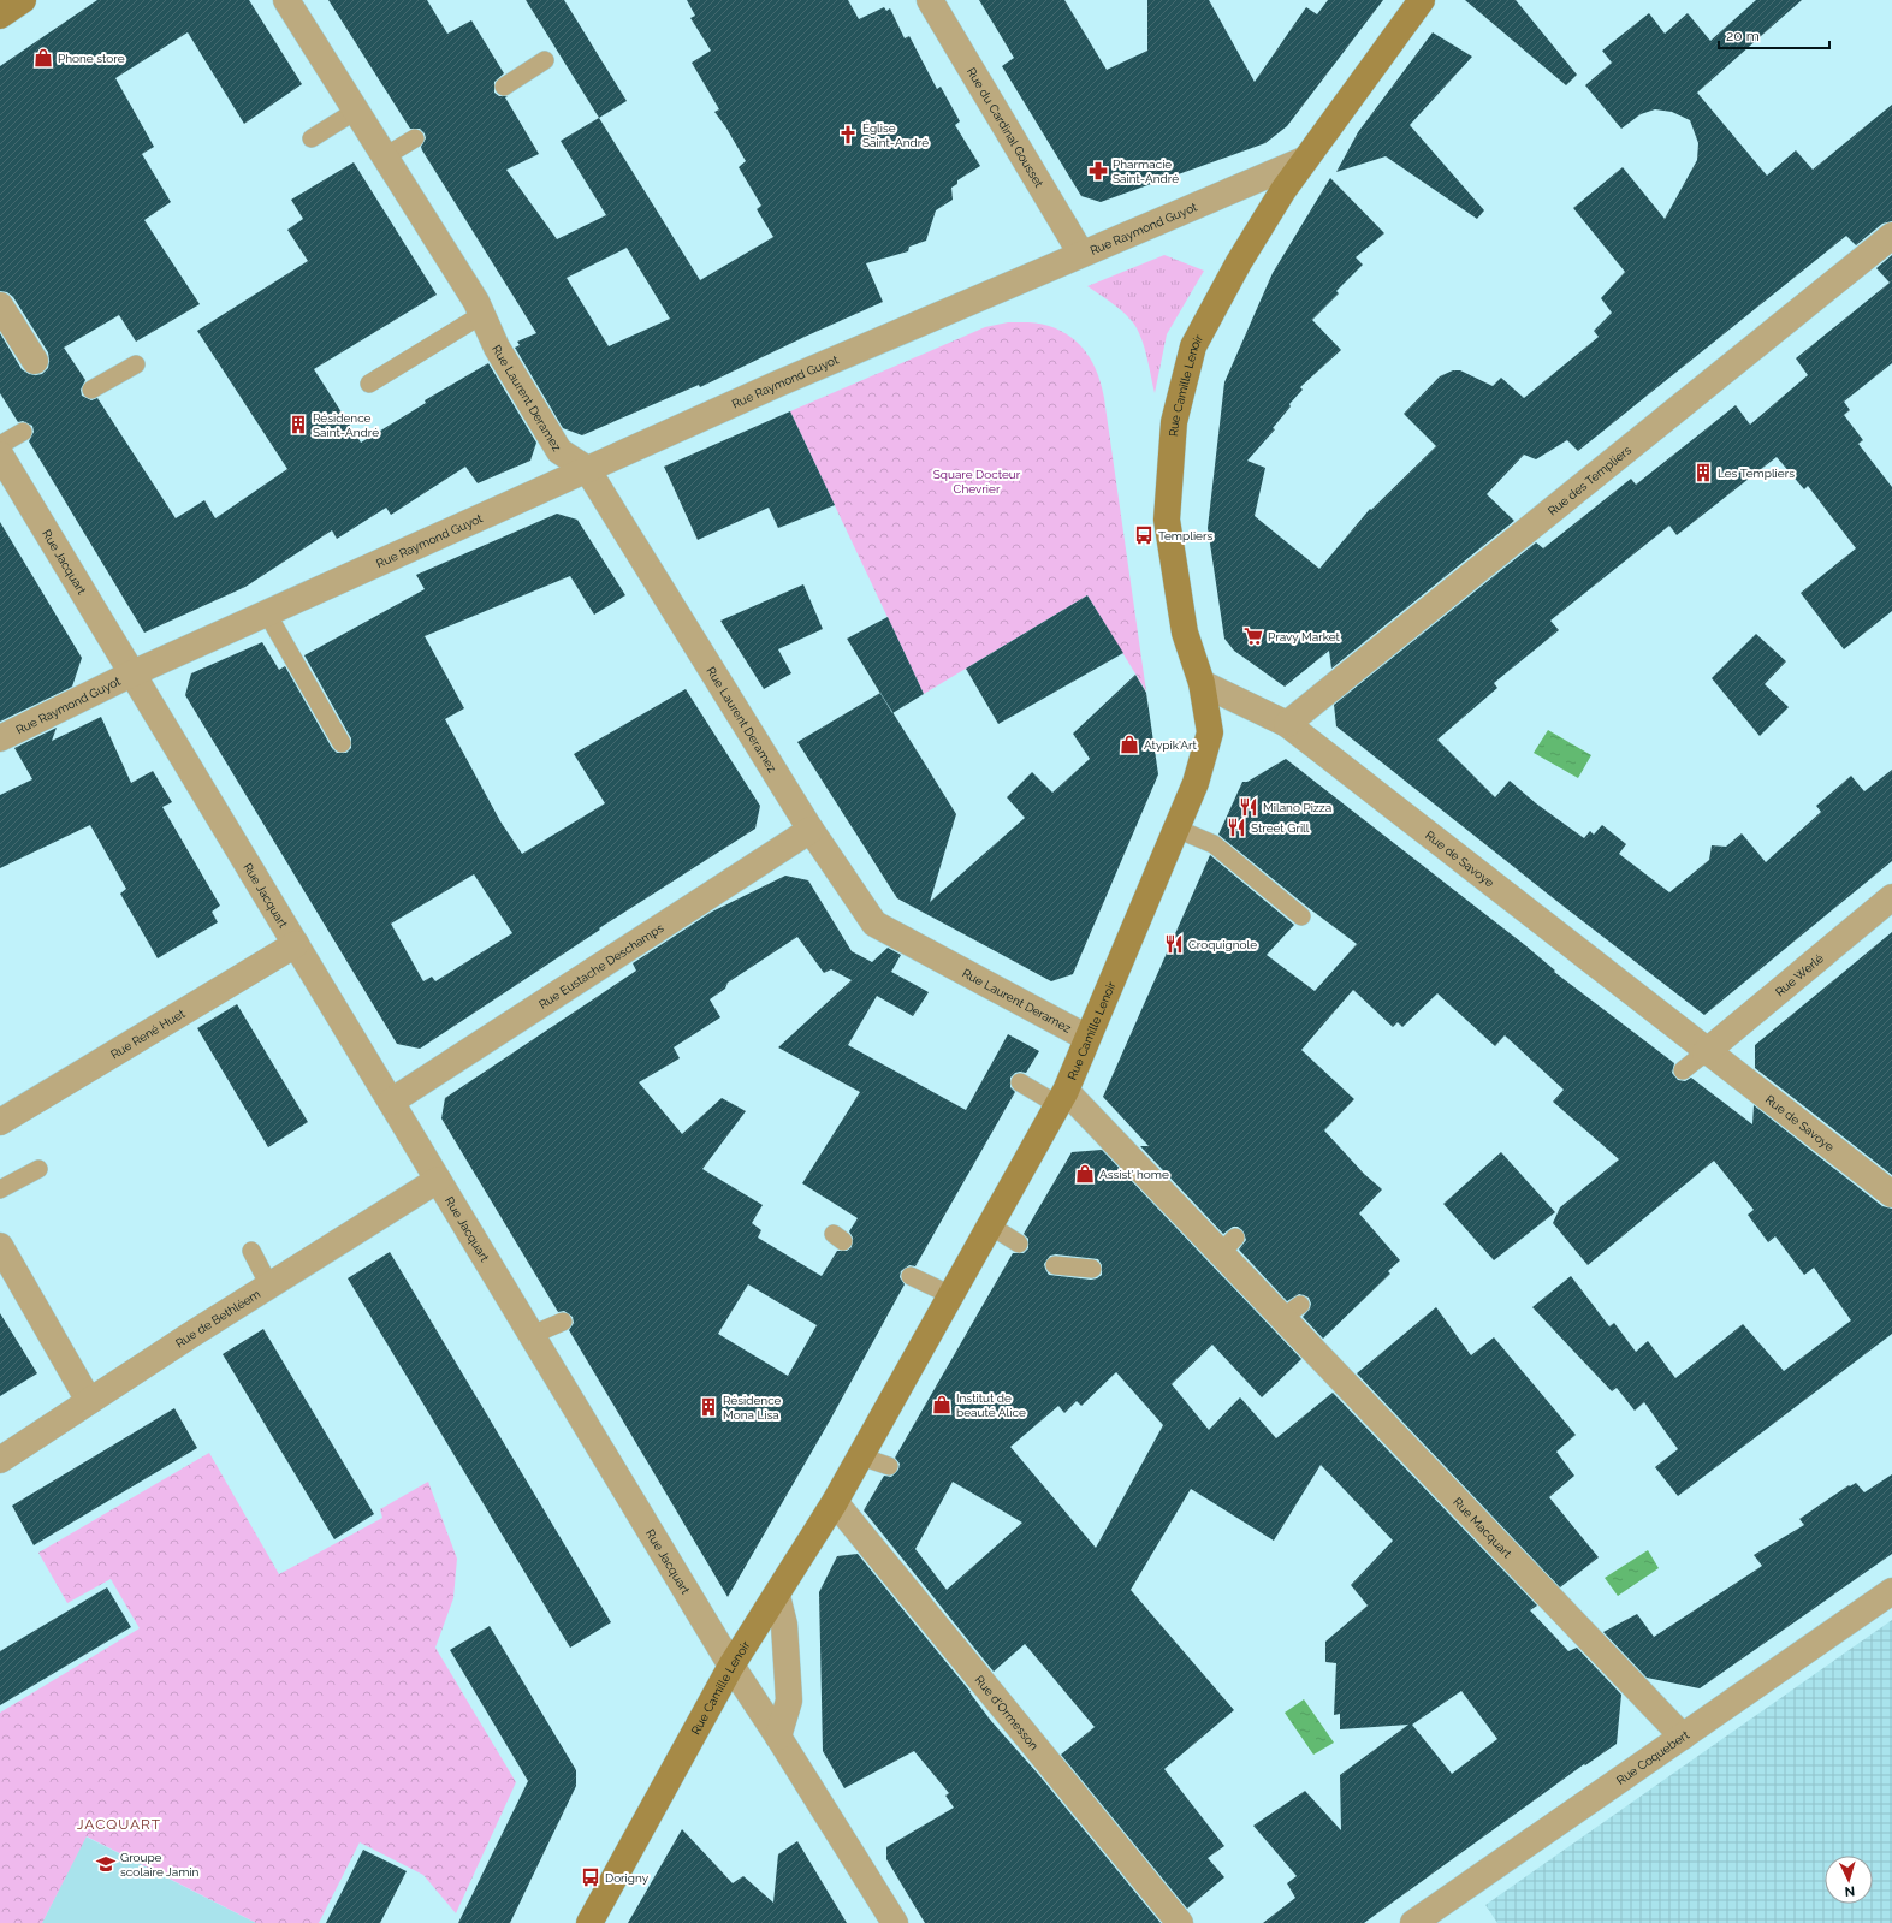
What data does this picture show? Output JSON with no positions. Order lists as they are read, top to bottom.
{
  "streets": {
    "street": [
      "Rue du Cardinal Gousset",
      "Rue Raymond Guyot",
      "Rue Camille Lenoir",
      "Rue Laurent Deramez",
      "Rue des Templiers",
      "Rue Jacquart",
      "Rue de Savoye",
      "Rue Eustache Deschamps",
      "Rue Werlé",
      "Rue René Huet",
      "Rue de Bethléem",
      "Rue Macquart",
      "Rue d'Ormesson",
      "Rue Coquebert"
    ]
  },
  "crossings": [
    ["Rue du Cardinal Gousset", "Rue Raymond Guyot"],
    ["Rue Raymond Guyot", "Rue Camille Lenoir"],
    ["Rue Raymond Guyot", "Rue Laurent Deramez"],
    ["Rue Raymond Guyot", "Rue Jacquart"],
    ["Rue Camille Lenoir", "Rue Laurent Deramez"],
    ["Rue Camille Lenoir", "Rue Jacquart"],
    ["Rue Camille Lenoir", "Rue de Savoye"],
    ["Rue Camille Lenoir", "Rue Macquart"],
    ["Rue Camille Lenoir", "Rue d'Ormesson"],
    ["Rue Laurent Deramez", "Rue Eustache Deschamps"],
    ["Rue des Templiers", "Rue de Savoye"],
    ["Rue Jacquart", "Rue Eustache Deschamps"],
    ["Rue Jacquart", "Rue René Huet"],
    ["Rue Jacquart", "Rue de Bethléem"],
    ["Rue de Savoye", "Rue Werlé"],
    ["Rue Macquart", "Rue Coquebert"]
  ],
  "districts": ["JACQUART"],
  "parks": ["Square Docteur Chevrier"],
  "places": {
    "shop": [
      "Phone store",
      "Atypik'Art",
      "Assist' home",
      "Institut de beauté Alice"
    ],
    "church": ["Église Saint-André"],
    "pharmacy": ["Pharmacie Saint-André"],
    "building": ["Résidence Saint-André", "Les Templiers", "Résidence Mona Lisa"],
    "bus stop": ["Templiers", "Dorigny"],
    "supermarket": ["Pravy Market"],
    "restaurant": ["Milano Pizza", "Street Grill", "Croquignole"],
    "school or university": ["Groupe scolaire Jamin"]
  },
  "scale_bar": "20 m",
  "north": "bottom"
}
